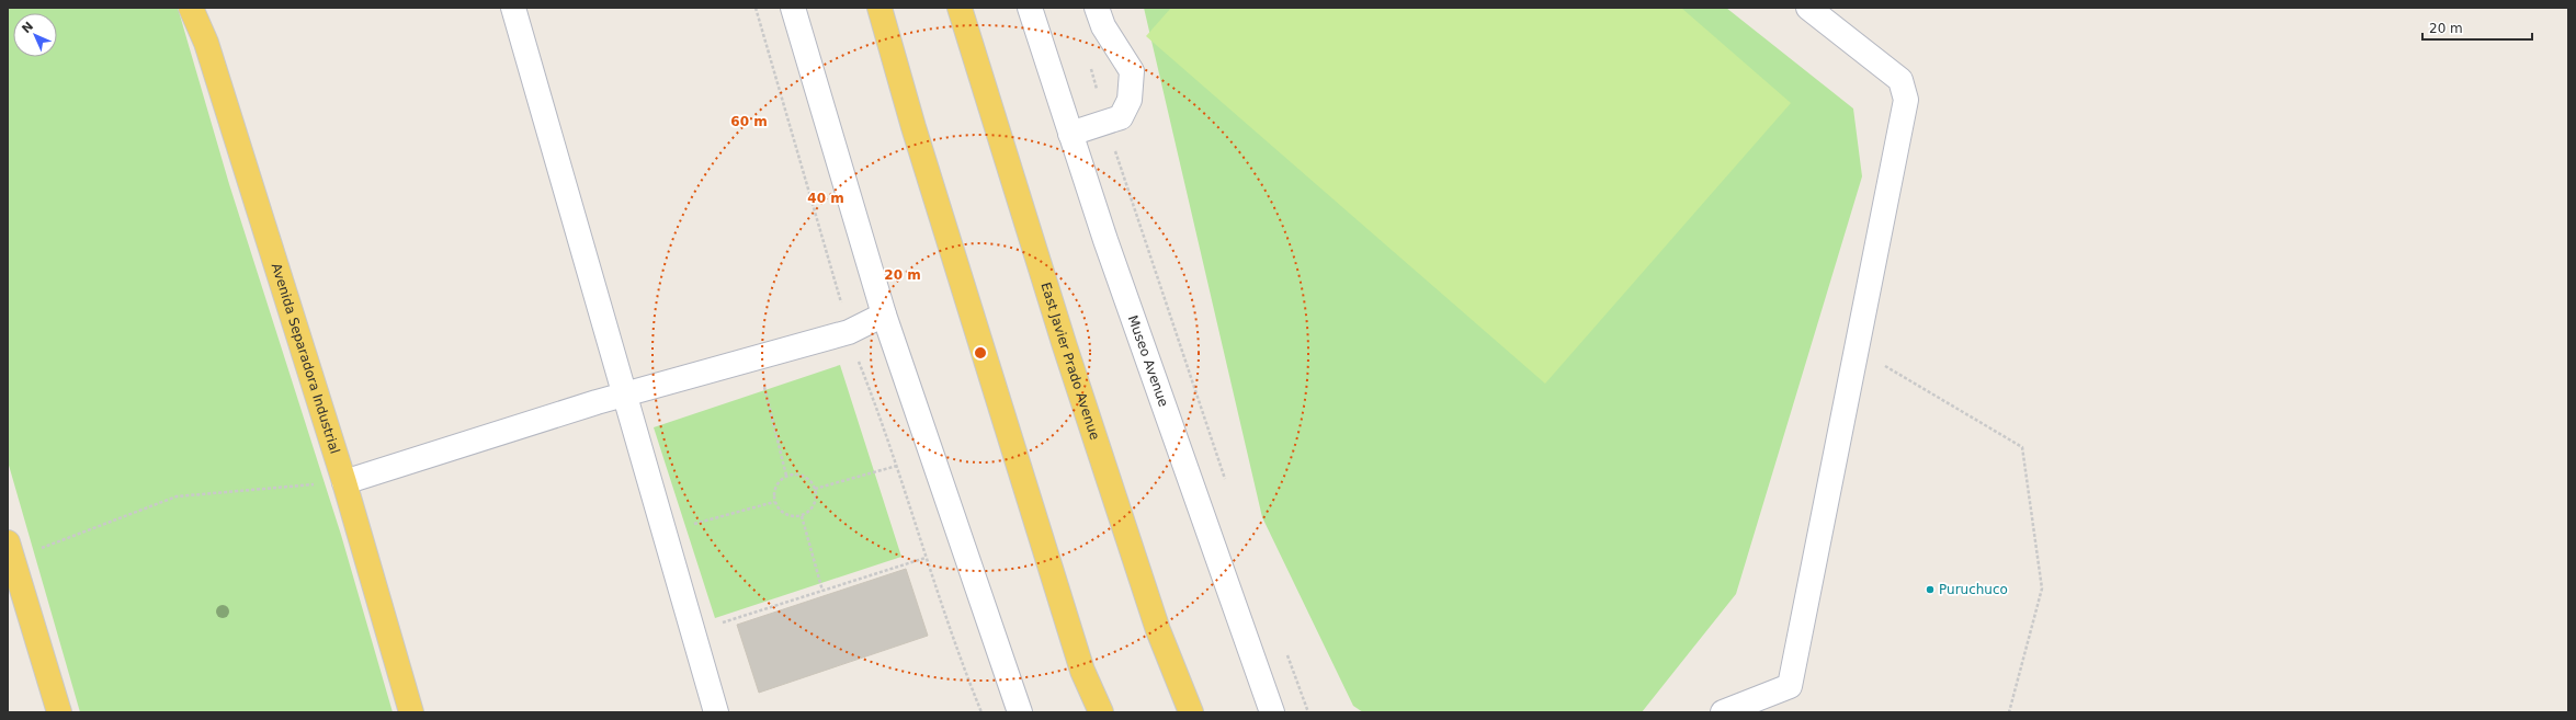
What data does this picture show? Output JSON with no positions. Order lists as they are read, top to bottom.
{
  "streets": {
    "main road": ["Avenida Separadora Industrial", "East Javier Prado Avenue"],
    "street": ["Museo Avenue"]
  },
  "places": ["Puruchuco"],
  "scale_bar": "20 m",
  "north": "top left",
  "rings": ["60 m", "40 m", "20 m"]
}
